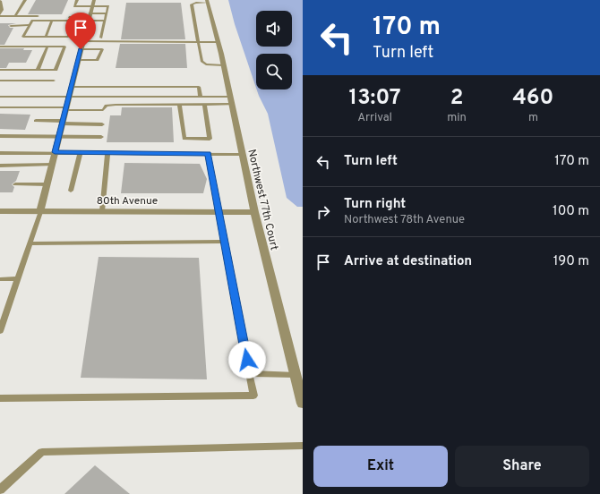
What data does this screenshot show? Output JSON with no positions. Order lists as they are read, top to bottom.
{
  "streets": {
    "street": ["Northwest 77th Court", "80th Avenue"]
  },
  "crossings": [
    ["Northwest 77th Court", "80th Avenue"]
  ],
  "page": {
    "turn": ["170 m", "Turn left"],
    "eta": [
      "13:07",
      "Arrival",
      "2",
      "min",
      "460",
      "m"
    ],
    "list": [
      {
        "name": "Turn left",
        "value": "170 m"
      },
      {
        "name": "Turn right",
        "note": "Northwest 78th Avenue",
        "value": "100 m"
      },
      {
        "name": "Arrive at destination",
        "value": "190 m"
      }
    ],
    "buttons": ["Exit", "Share"]
  }
}
